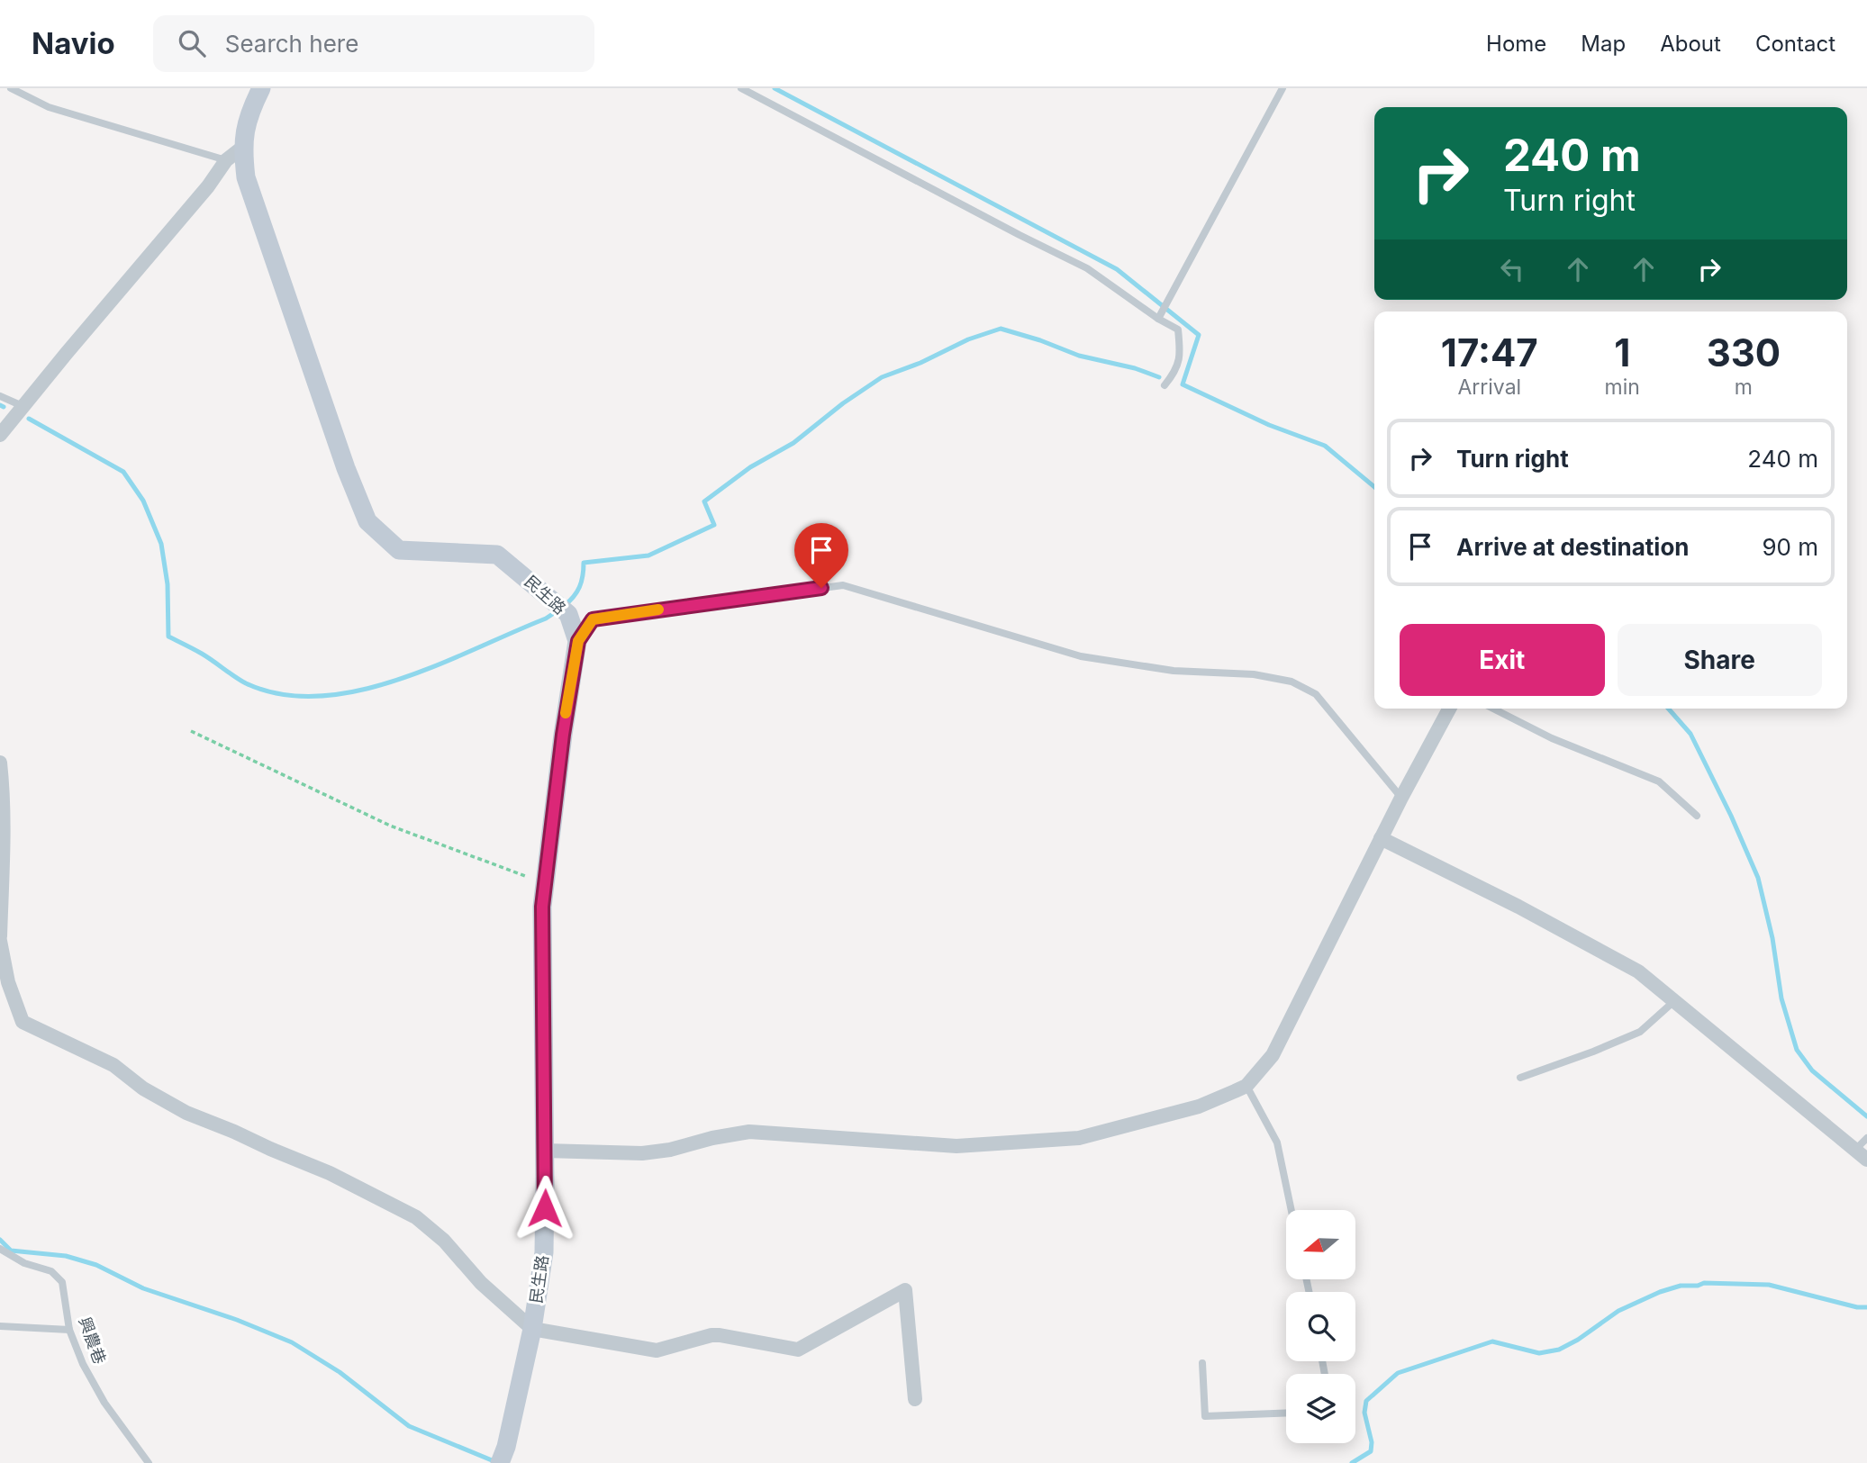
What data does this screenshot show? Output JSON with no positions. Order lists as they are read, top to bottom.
{
  "streets": {
    "street": ["民生路"],
    "lane": ["興農巷"]
  },
  "north": "left",
  "page": {
    "header": "Navio",
    "search": "Search here",
    "nav": [
      "Home",
      "Map",
      "About",
      "Contact"
    ],
    "turn": ["240 m", "Turn right"],
    "eta": [
      "17:47",
      "Arrival",
      "1",
      "min",
      "330",
      "m"
    ],
    "list": [
      {
        "name": "Turn right",
        "value": "240 m"
      },
      {
        "name": "Arrive at destination",
        "value": "90 m"
      }
    ],
    "buttons": ["Exit", "Share"]
  }
}
